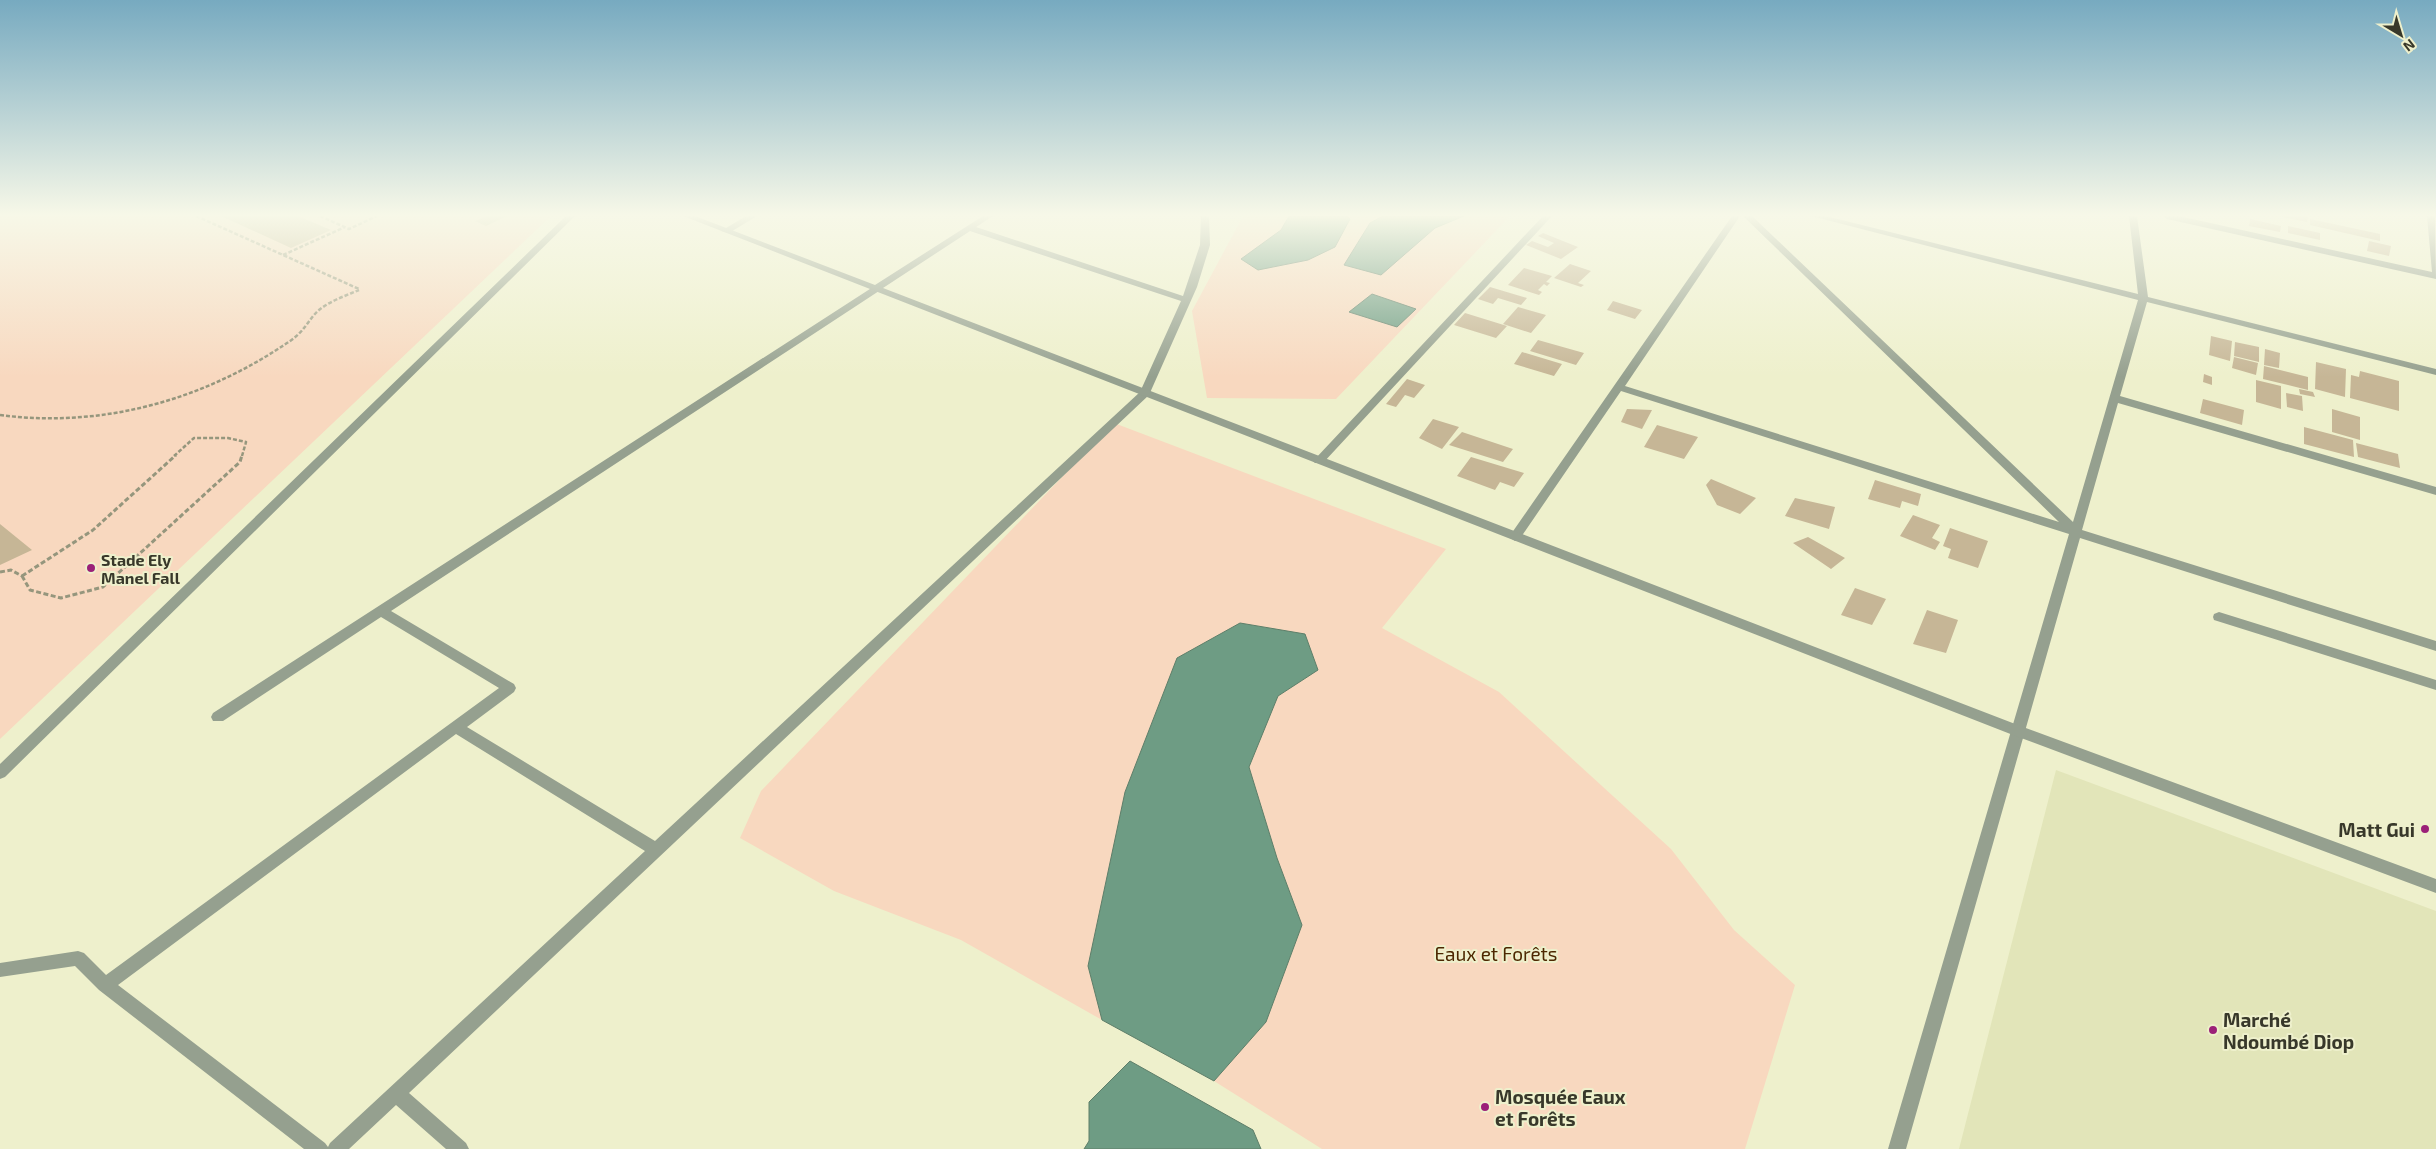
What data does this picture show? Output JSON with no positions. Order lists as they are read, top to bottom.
{
  "parks": ["Eaux et Forêts"],
  "places": [
    "Stade Ely Manel Fall",
    "Matt Gui",
    "Marché Ndoumbé Diop",
    "Mosquée Eaux et Forêts"
  ],
  "north": "bottom right"
}
